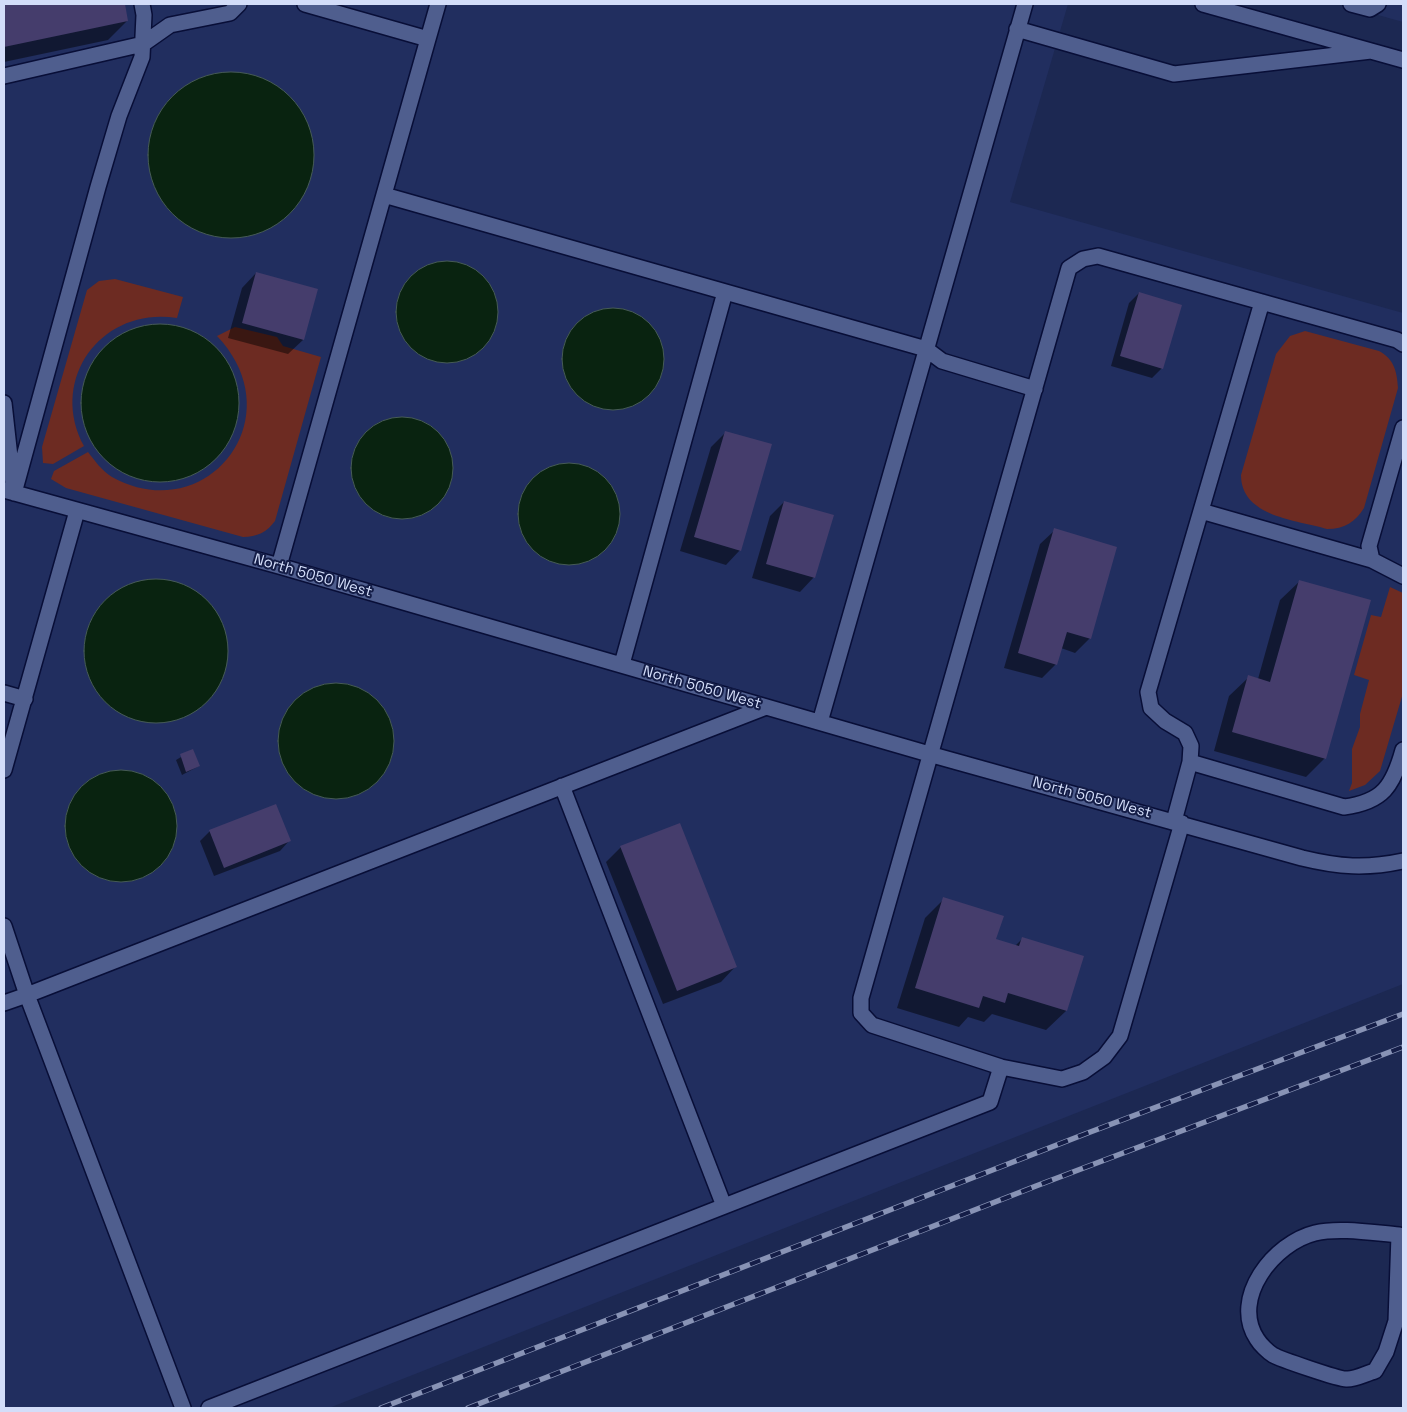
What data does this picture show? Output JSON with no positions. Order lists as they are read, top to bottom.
{
  "streets": {
    "lane": ["North 5050 West"]
  }
}
